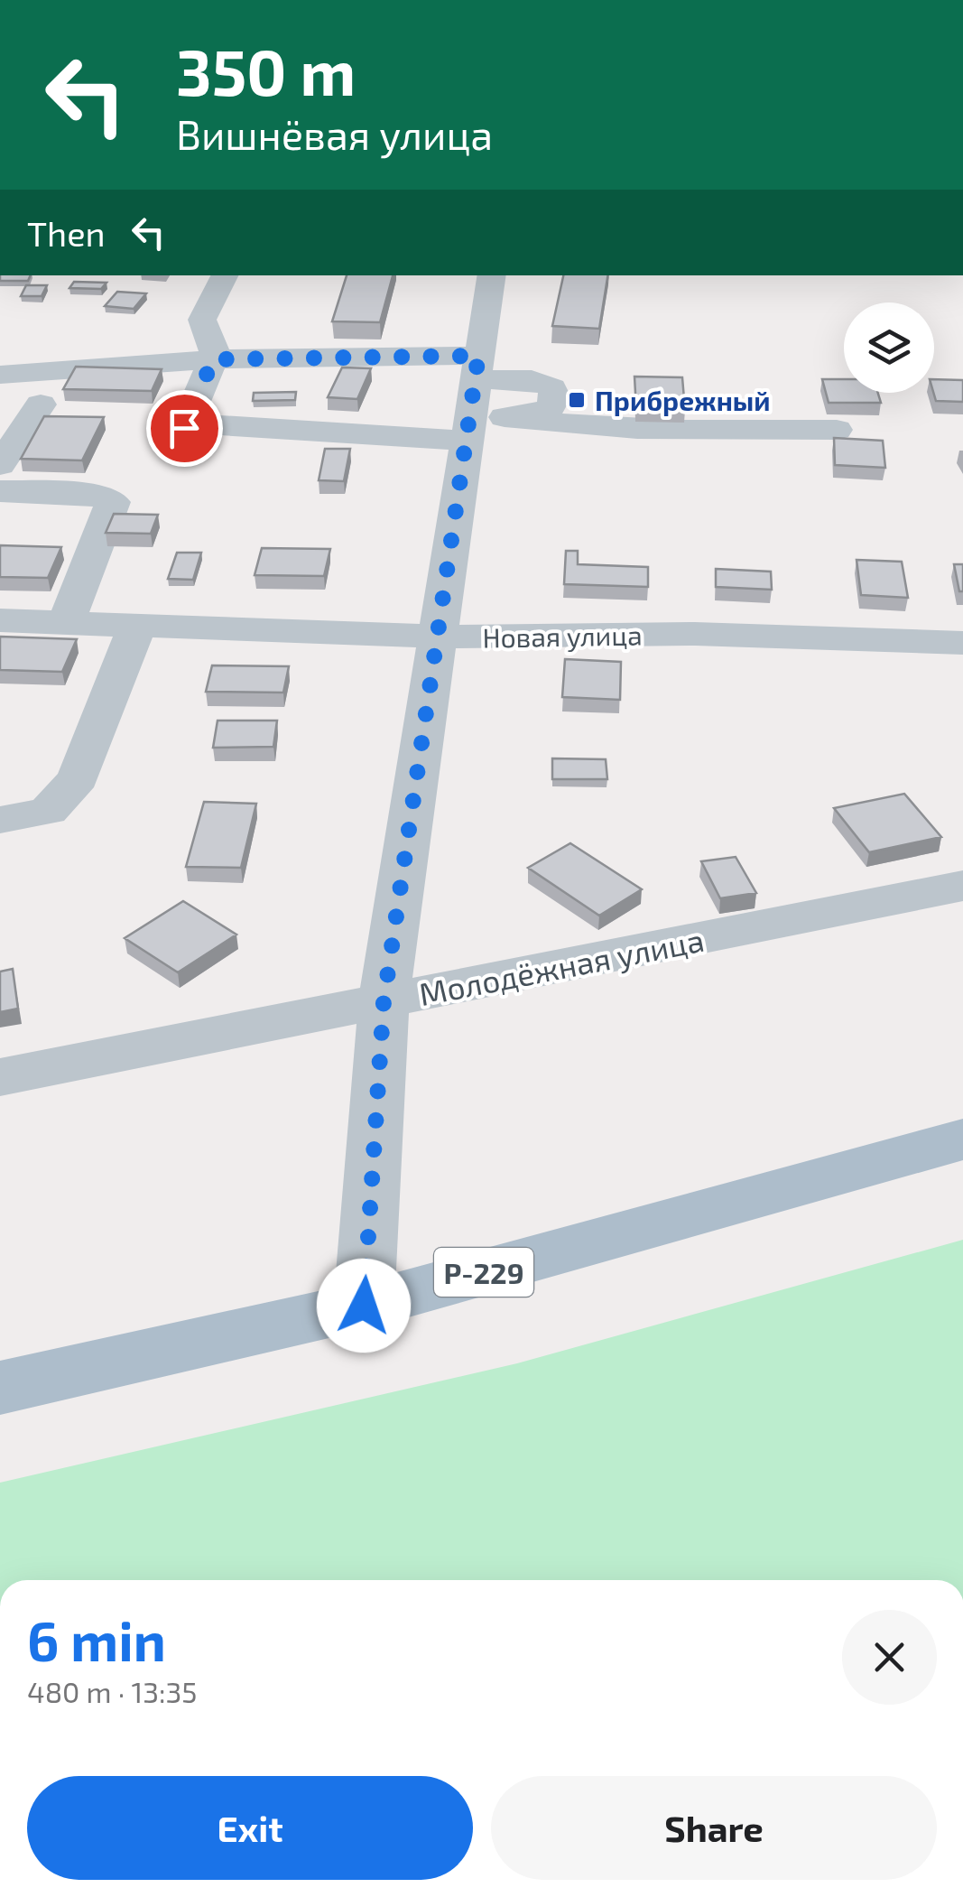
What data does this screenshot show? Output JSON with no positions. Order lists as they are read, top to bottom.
{
  "streets": {
    "main road": ["Р-229"],
    "street": ["Новая улица", "Молодёжная улица"]
  },
  "places": {
    "transit": ["Прибрежный"]
  },
  "page": {
    "turn": ["350 m", "Вишнёвая улица"],
    "then": "Then",
    "heading": ["6 min", "480 m · 13:35"],
    "buttons": ["Exit", "Share"]
  }
}
